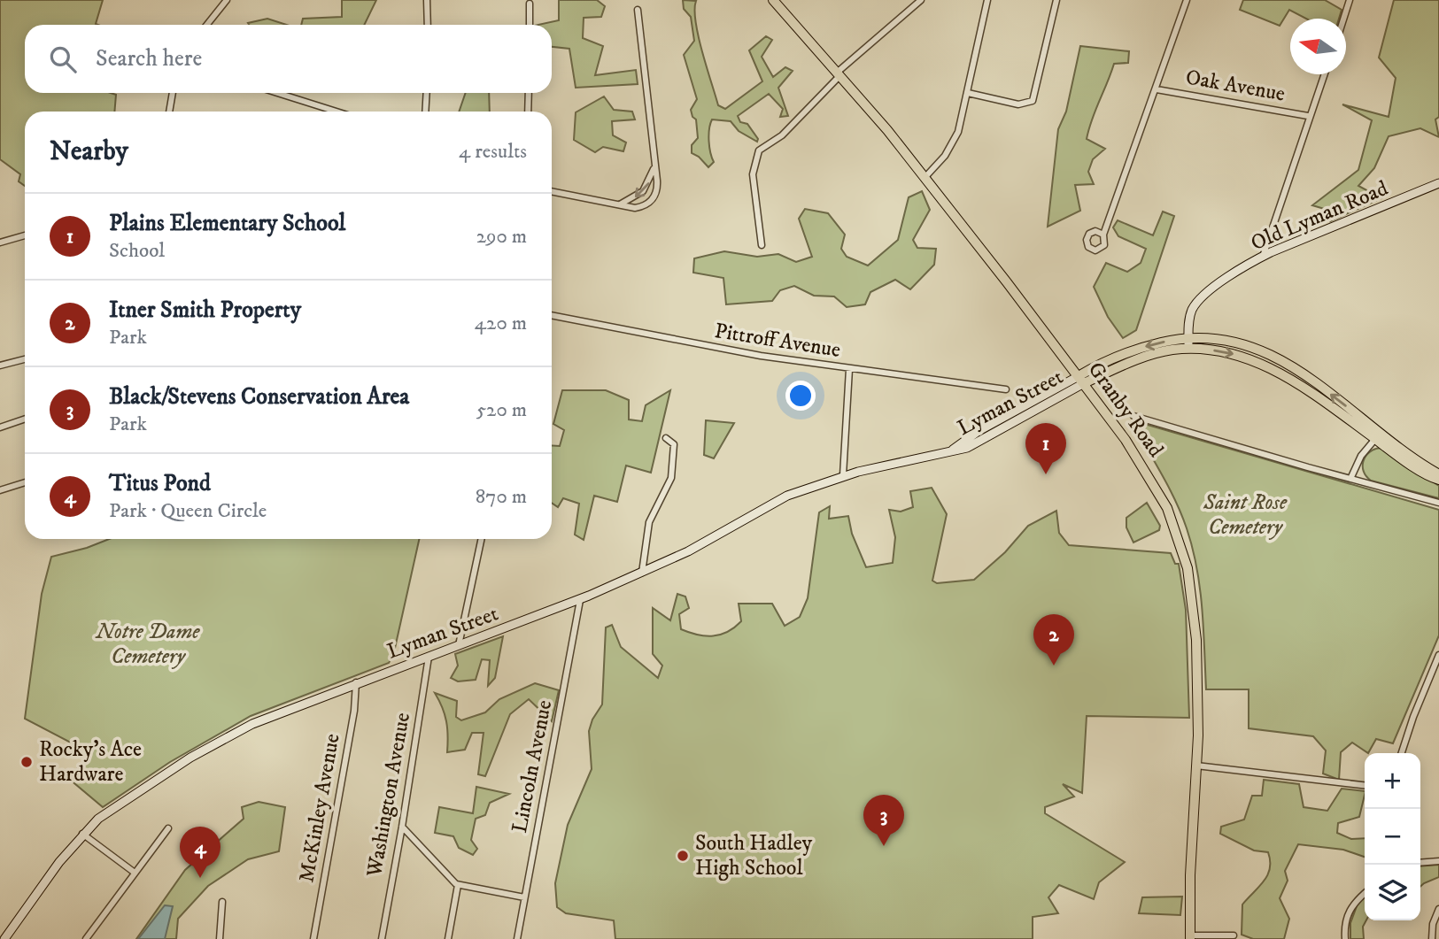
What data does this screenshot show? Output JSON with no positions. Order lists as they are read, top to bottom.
{
  "streets": {
    "main road": ["Old Lyman Road", "Lyman Street", "Granby Road"],
    "street": [
      "Oak Avenue",
      "Pittroff Avenue",
      "Lincoln Avenue",
      "Washington Avenue",
      "McKinley Avenue"
    ]
  },
  "crossings": [
    ["Lyman Street", "Granby Road"],
    ["Lyman Street", "Lincoln Avenue"],
    ["Lyman Street", "Washington Avenue"],
    ["Lyman Street", "McKinley Avenue"]
  ],
  "parks": ["Saint Rose Cemetery", "Notre Dame Cemetery"],
  "places": ["Rocky's Ace Hardware", "South Hadley High School"],
  "north": "left",
  "page": {
    "search": "Search here",
    "heading": ["Nearby", "4 results"],
    "list": [
      {
        "mark": "1",
        "name": "Plains Elementary School",
        "note": "School",
        "value": "290 m"
      },
      {
        "mark": "2",
        "name": "Itner Smith Property",
        "note": "Park",
        "value": "420 m"
      },
      {
        "mark": "3",
        "name": "Black/Stevens Conservation Area",
        "note": "Park",
        "value": "520 m"
      },
      {
        "mark": "4",
        "name": "Titus Pond",
        "note": "Park · Queen Circle",
        "value": "870 m"
      }
    ],
    "pins": [
      "1",
      "2",
      "3",
      "4"
    ],
    "map_buttons": ["+", "−"]
  }
}
